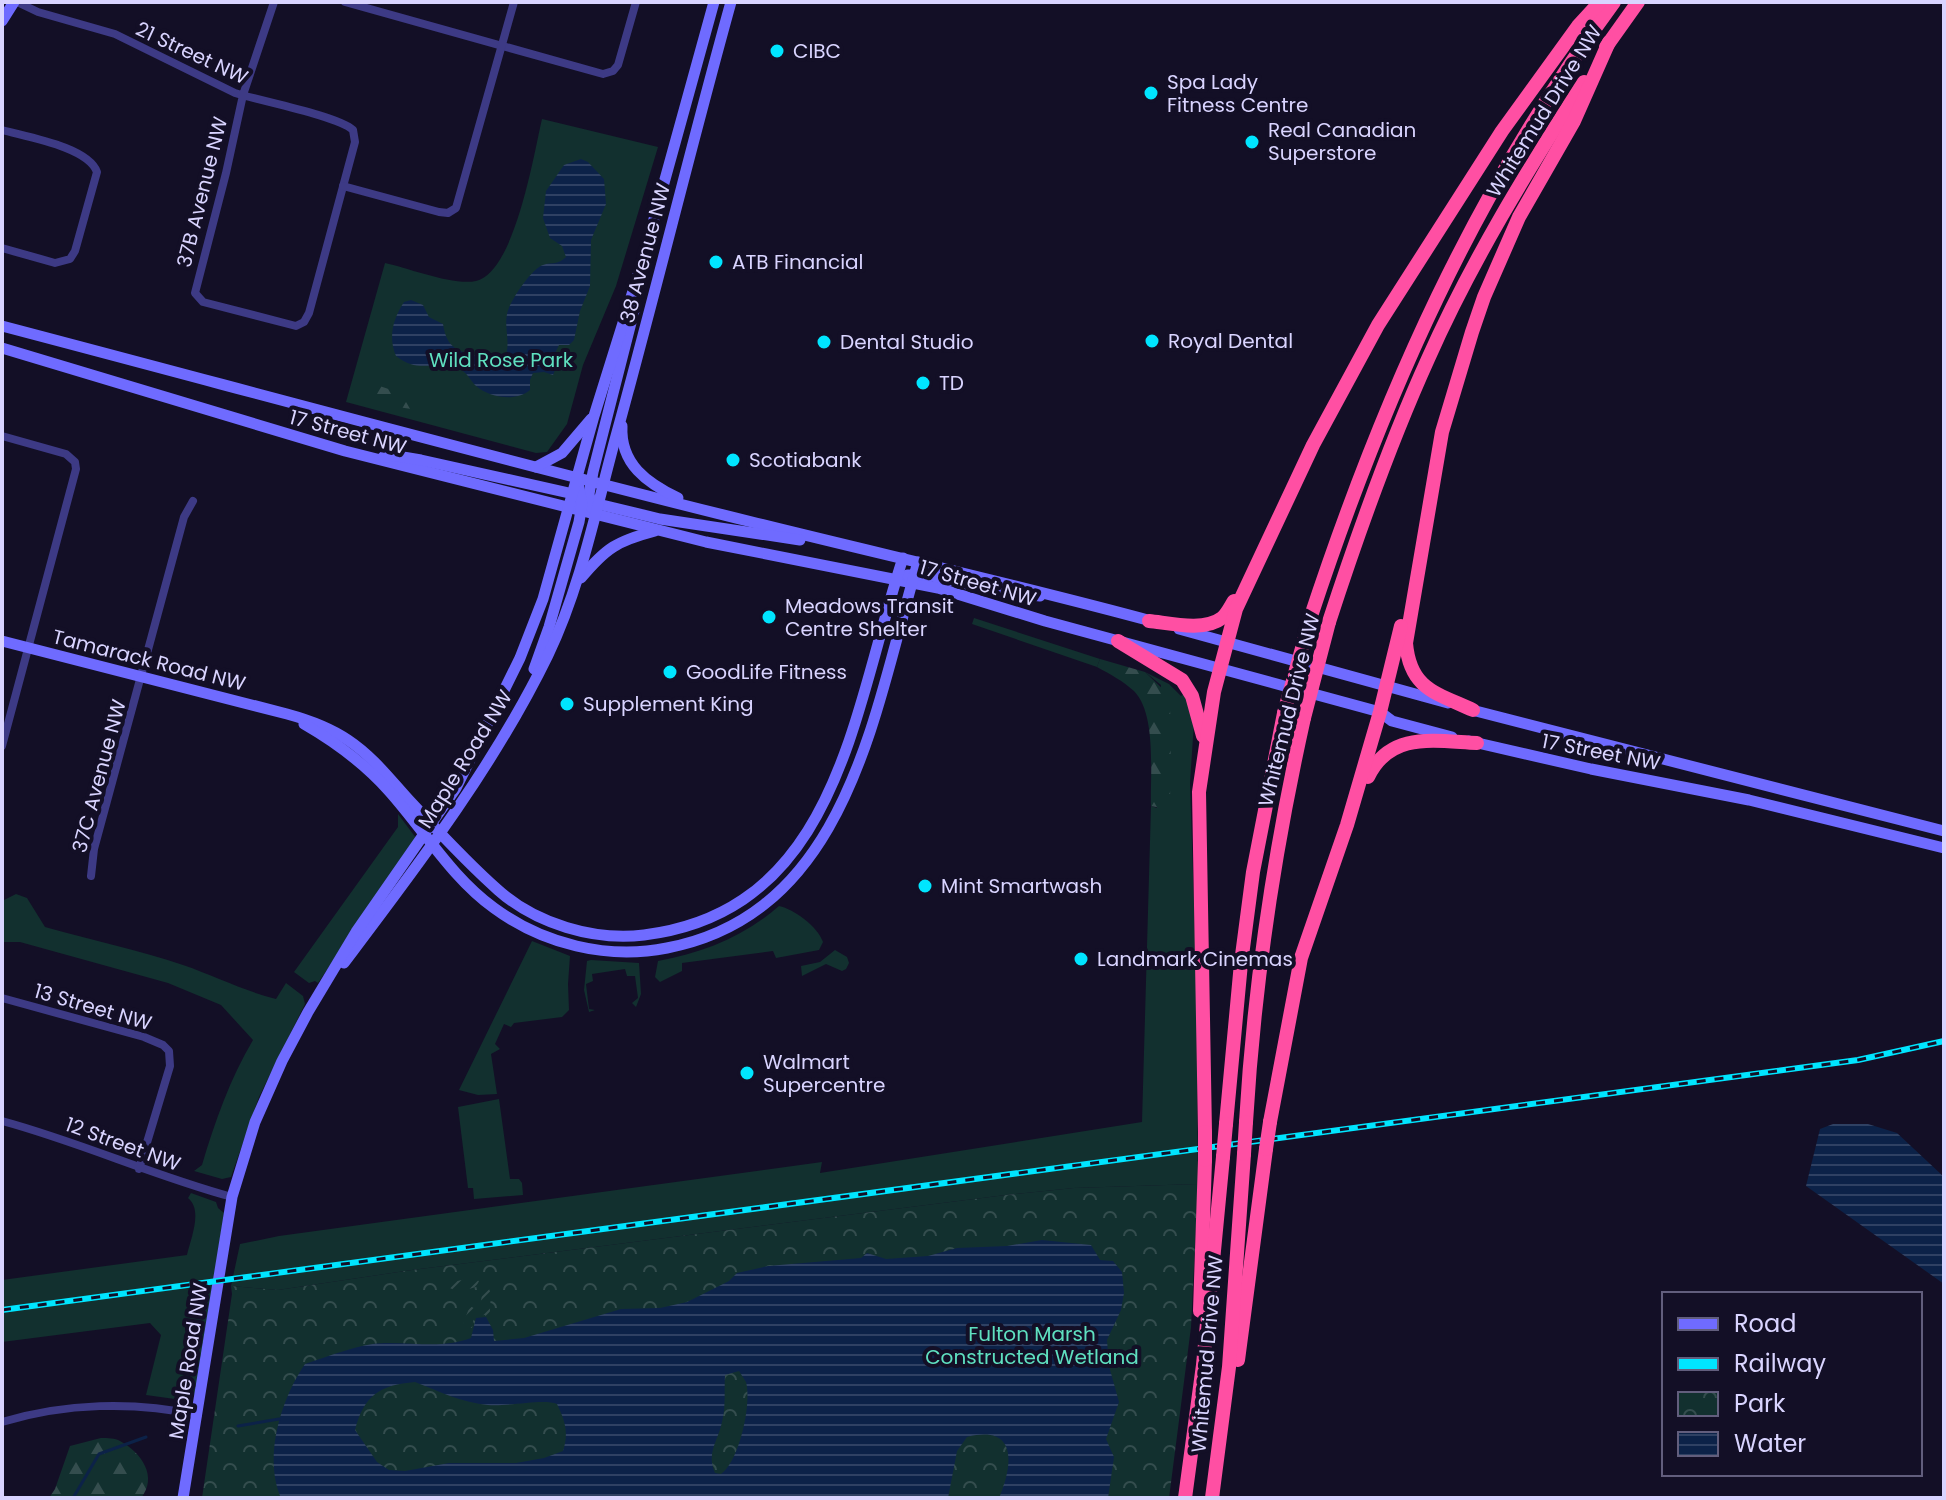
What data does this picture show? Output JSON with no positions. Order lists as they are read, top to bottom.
{
  "streets": {
    "highway": ["Whitemud Drive NW"],
    "main road": [
      "38 Avenue NW",
      "17 Street NW",
      "Tamarack Road NW",
      "Maple Road NW"
    ],
    "street": [
      "21 Street NW",
      "37B Avenue NW",
      "37C Avenue NW",
      "13 Street NW",
      "12 Street NW"
    ]
  },
  "crossings": [
    ["21 Street NW", "37B Avenue NW"],
    ["38 Avenue NW", "17 Street NW"],
    ["38 Avenue NW", "Maple Road NW"],
    ["17 Street NW", "Maple Road NW"],
    ["Tamarack Road NW", "Maple Road NW"],
    ["Tamarack Road NW", "37C Avenue NW"],
    ["Maple Road NW", "12 Street NW"],
    ["13 Street NW", "12 Street NW"]
  ],
  "parks": ["Wild Rose Park", "Fulton Marsh Constructed Wetland"],
  "places": [
    "CIBC",
    "Spa Lady Fitness Centre",
    "Real Canadian Superstore",
    "ATB Financial",
    "Royal Dental",
    "Dental Studio",
    "TD",
    "Scotiabank",
    "Meadows Transit Centre Shelter",
    "GoodLife Fitness",
    "Supplement King",
    "Mint Smartwash",
    "Landmark Cinemas",
    "Walmart Supercentre"
  ],
  "legend": [
    "Road",
    "Railway",
    "Park",
    "Water"
  ]
}
